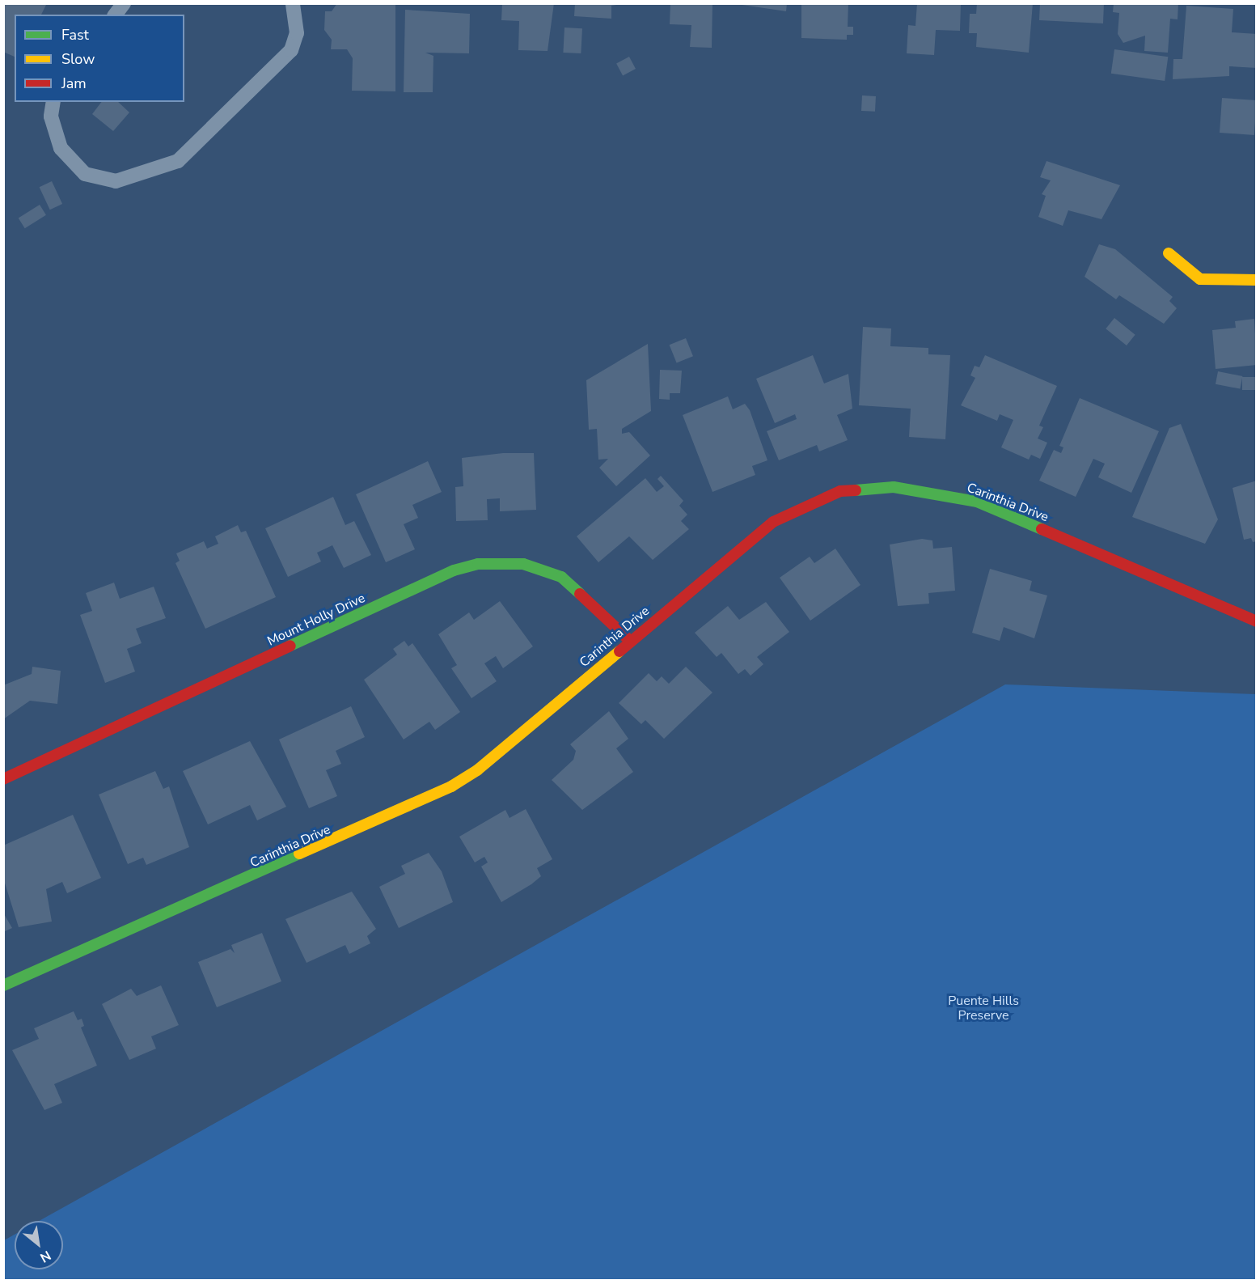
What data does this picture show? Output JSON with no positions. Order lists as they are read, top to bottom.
{
  "streets": {
    "street": ["Carinthia Drive", "Mount Holly Drive"]
  },
  "crossings": [
    ["Carinthia Drive", "Mount Holly Drive"]
  ],
  "parks": ["Puente Hills Preserve"],
  "legend": ["Fast", "Slow", "Jam"],
  "north": "bottom right"
}
